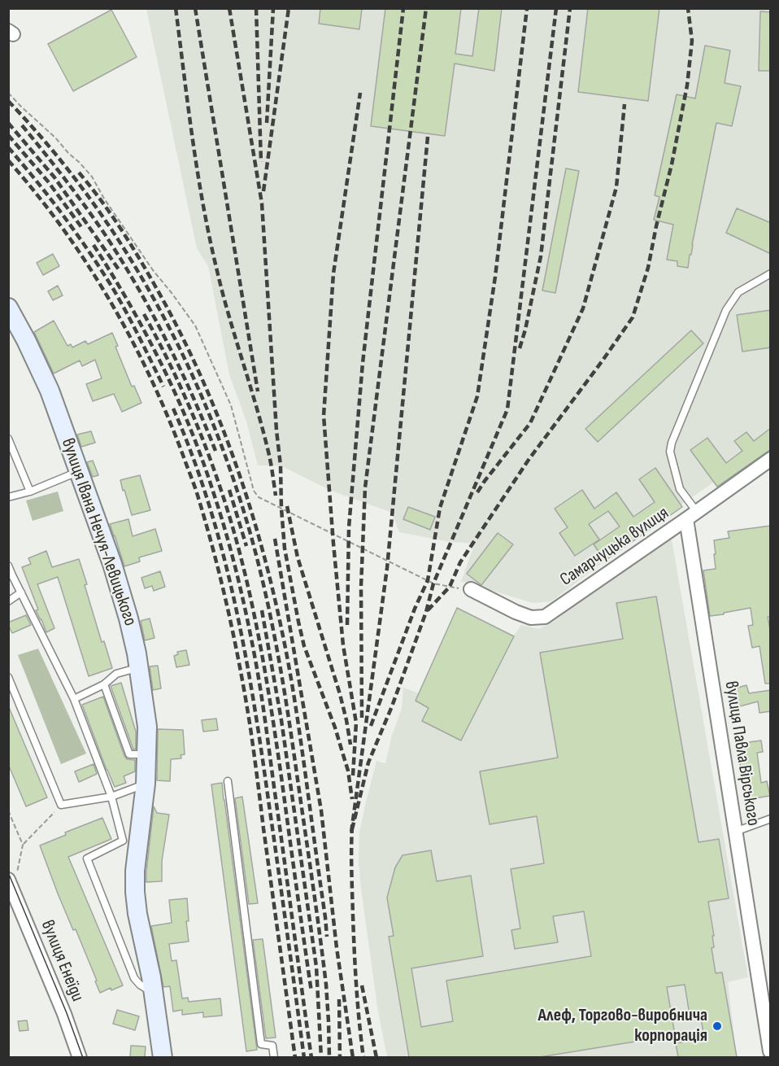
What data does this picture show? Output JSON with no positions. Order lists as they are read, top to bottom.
{
  "streets": {
    "street": [
      "вулиця Івана Нечуя-Левицького",
      "Самарчуцька вулиця",
      "вулиця Павла Вірського",
      "вулиця Енеїди"
    ]
  },
  "crossings": [
    ["Самарчуцька вулиця", "вулиця Павла Вірського"]
  ],
  "places": ["Алеф, Торгово-виробнича корпорація"]
}
